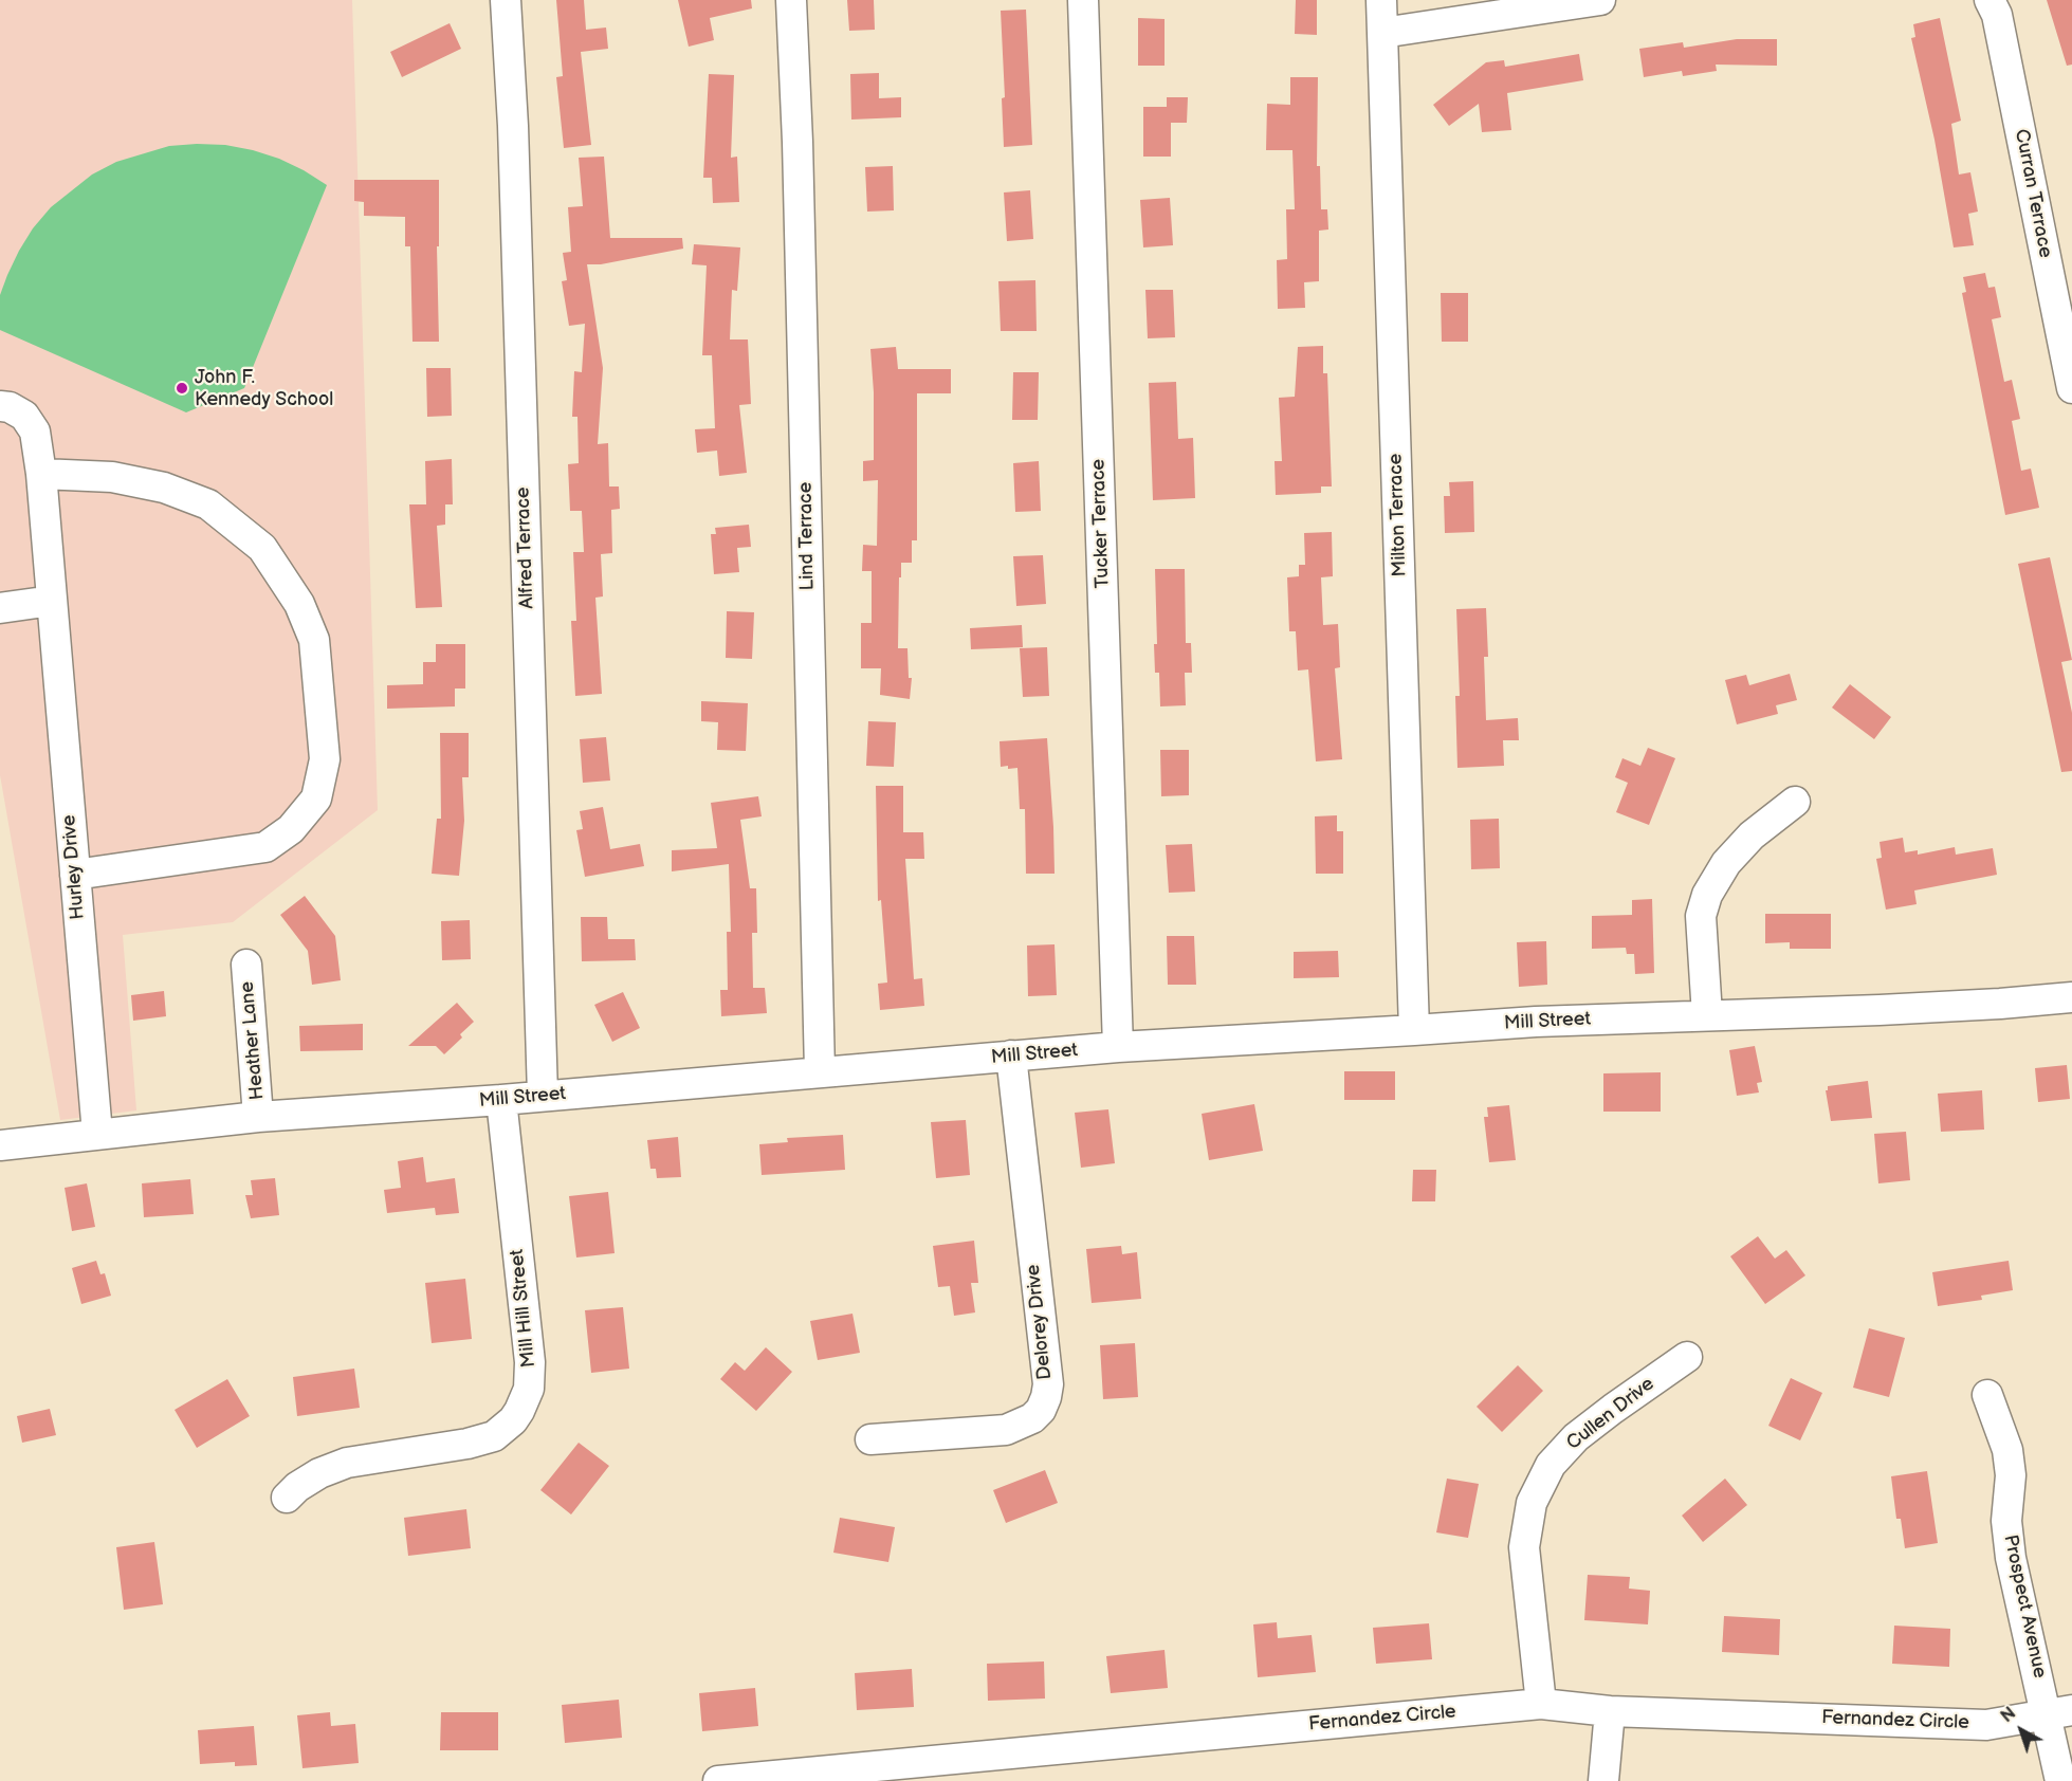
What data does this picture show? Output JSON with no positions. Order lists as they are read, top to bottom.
{
  "streets": {
    "street": [
      "Curran Terrace",
      "Milton Terrace",
      "Tucker Terrace",
      "Lind Terrace",
      "Alfred Terrace",
      "Hurley Drive",
      "Mill Street",
      "Heather Lane",
      "Mill Hill Street",
      "Delorey Drive",
      "Cullen Drive",
      "Prospect Avenue",
      "Fernandez Circle"
    ]
  },
  "crossings": [
    ["Milton Terrace", "Mill Street"],
    ["Tucker Terrace", "Mill Street"],
    ["Lind Terrace", "Mill Street"],
    ["Alfred Terrace", "Mill Street"],
    ["Hurley Drive", "Mill Street"],
    ["Mill Street", "Heather Lane"],
    ["Mill Street", "Mill Hill Street"],
    ["Mill Street", "Delorey Drive"],
    ["Cullen Drive", "Fernandez Circle"],
    ["Prospect Avenue", "Fernandez Circle"]
  ],
  "places": ["John F. Kennedy School"],
  "north": "top left"
}
